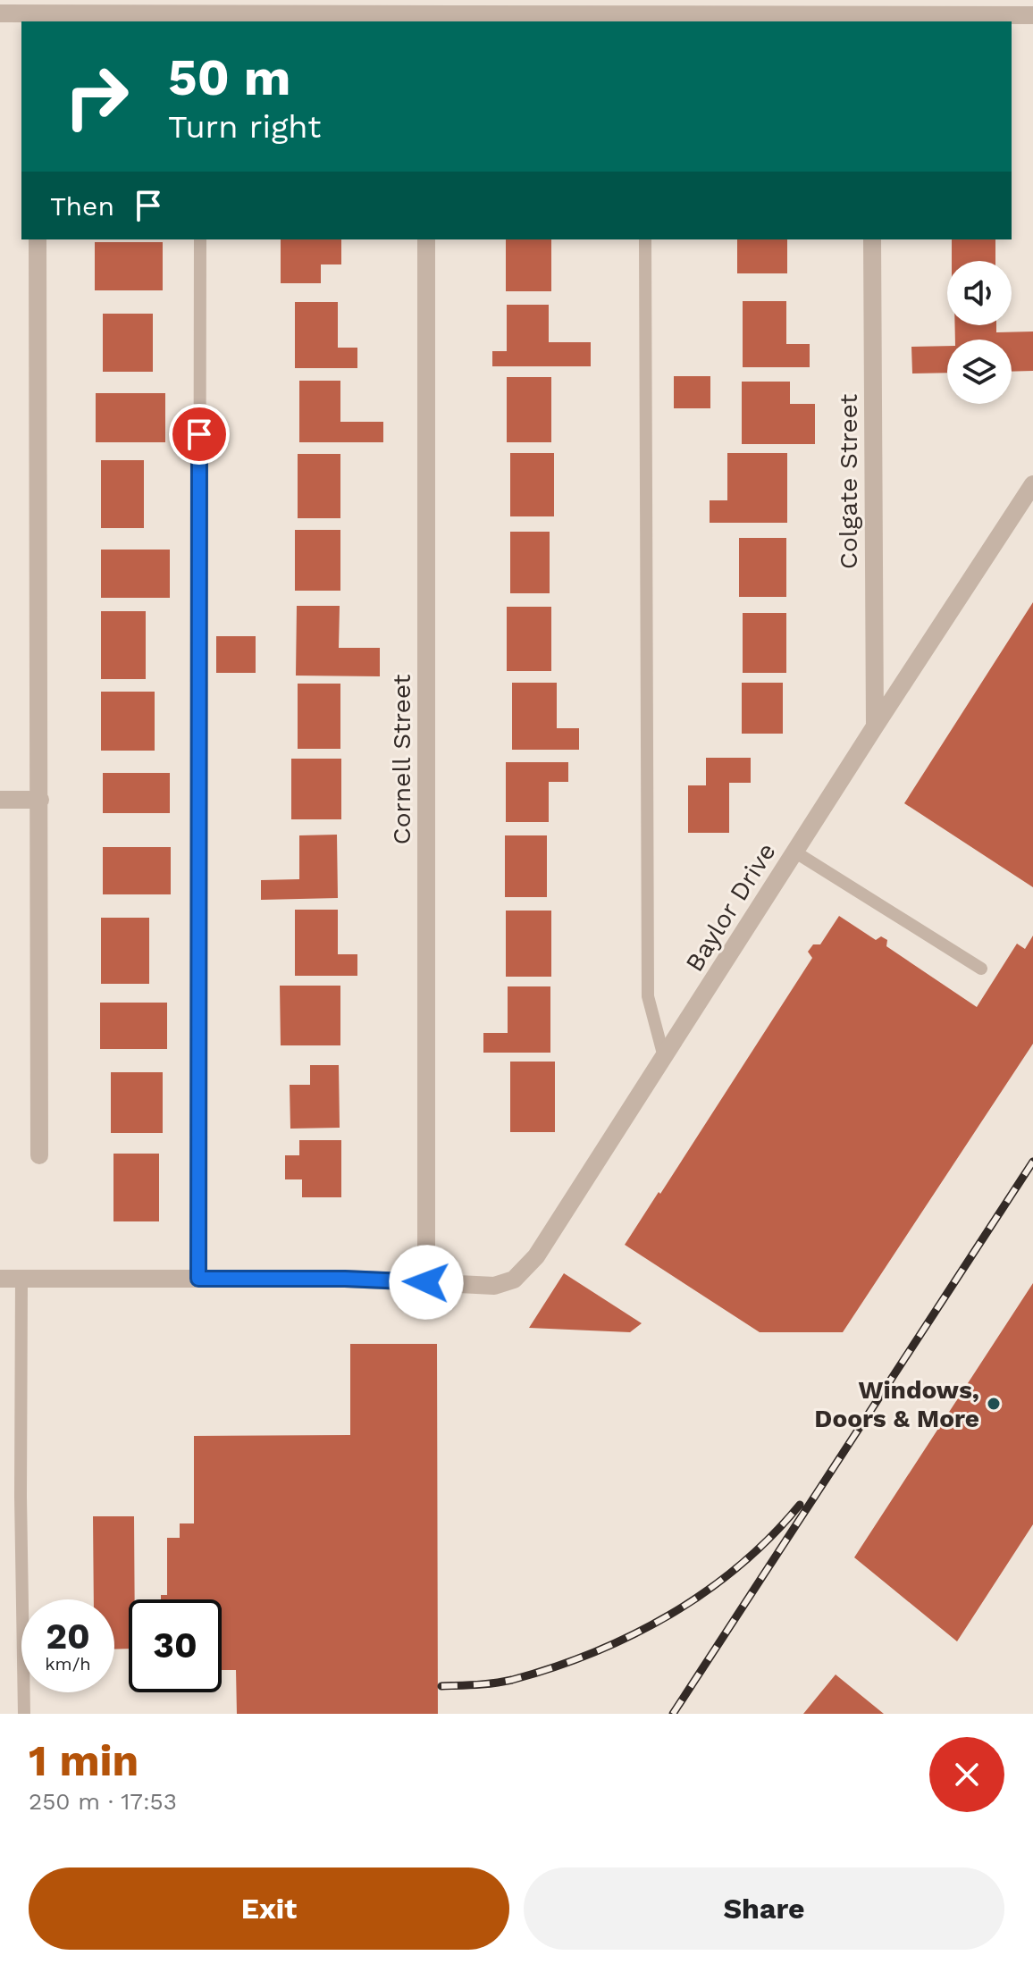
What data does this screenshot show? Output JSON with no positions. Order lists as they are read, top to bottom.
{
  "streets": {
    "street": ["Colgate Street", "Cornell Street", "Baylor Drive"]
  },
  "crossings": [
    ["Colgate Street", "Baylor Drive"],
    ["Cornell Street", "Baylor Drive"]
  ],
  "places": ["Windows, Doors & More"],
  "page": {
    "turn": ["50 m", "Turn right"],
    "then": "Then",
    "speed": "20 km/h",
    "limit": "30",
    "heading": ["1 min", "250 m · 17:53"],
    "buttons": ["Exit", "Share"]
  }
}
